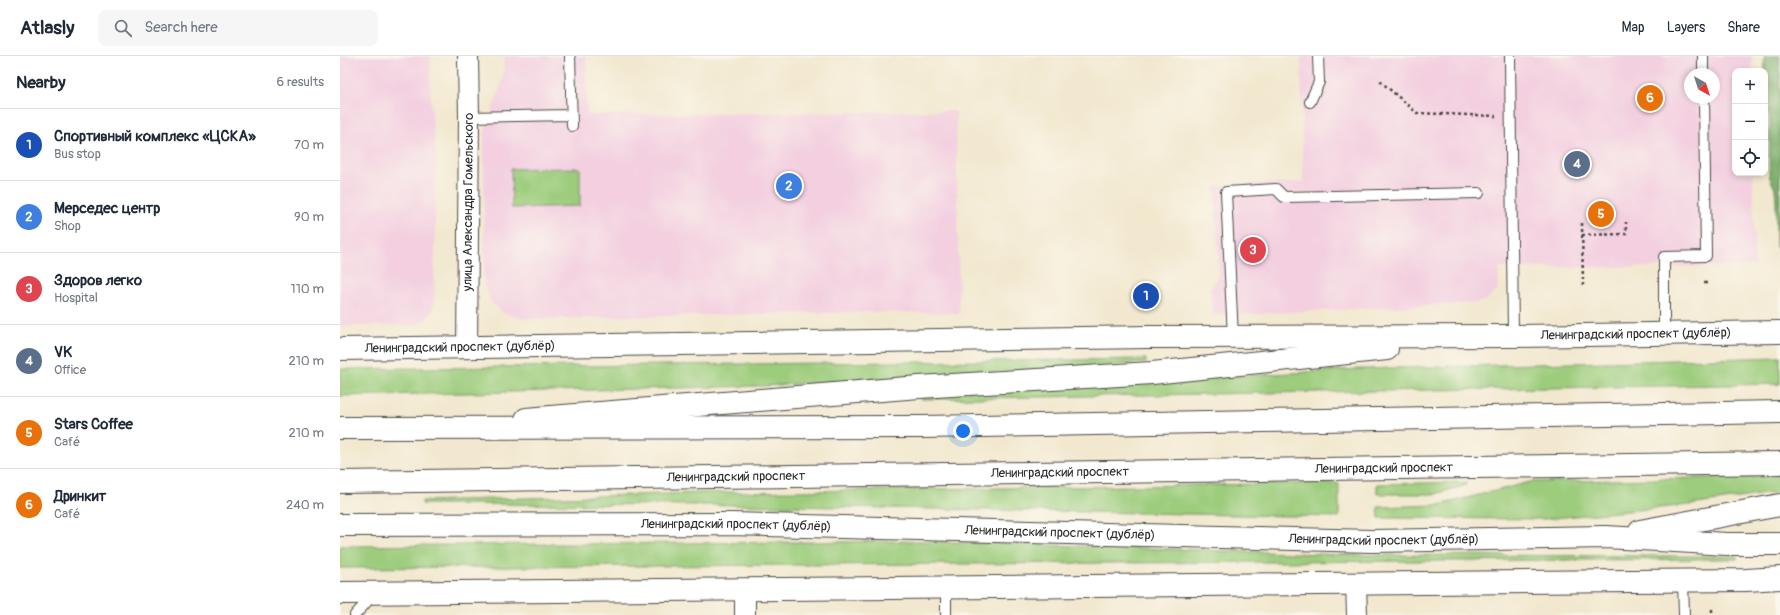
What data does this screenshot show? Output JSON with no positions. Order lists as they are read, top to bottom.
{
  "streets": {
    "main road": ["Ленинградский проспект (дублёр)", "Ленинградский проспект"],
    "street": ["улица Александра Гомельского"]
  },
  "crossings": [
    ["улица Александра Гомельского", "Ленинградский проспект (дублёр)"]
  ],
  "north": "bottom right",
  "page": {
    "header": "Atlasly",
    "search": "Search here",
    "nav": ["Map", "Layers", "Share"],
    "heading": ["Nearby", "6 results"],
    "map_buttons": ["+", "−"],
    "pins": [
      "6",
      "4",
      "2",
      "5",
      "3",
      "1"
    ],
    "list": [
      {
        "mark": "1",
        "name": "Спортивный комплекс «ЦСКА»",
        "note": "Bus stop",
        "value": "70 m"
      },
      {
        "mark": "2",
        "name": "Мерседес центр",
        "note": "Shop",
        "value": "90 m"
      },
      {
        "mark": "3",
        "name": "Здоров легко",
        "note": "Hospital",
        "value": "110 m"
      },
      {
        "mark": "4",
        "name": "VK",
        "note": "Office",
        "value": "210 m"
      },
      {
        "mark": "5",
        "name": "Stars Coffee",
        "note": "Café",
        "value": "210 m"
      },
      {
        "mark": "6",
        "name": "Дринкит",
        "note": "Café",
        "value": "240 m"
      }
    ]
  }
}
